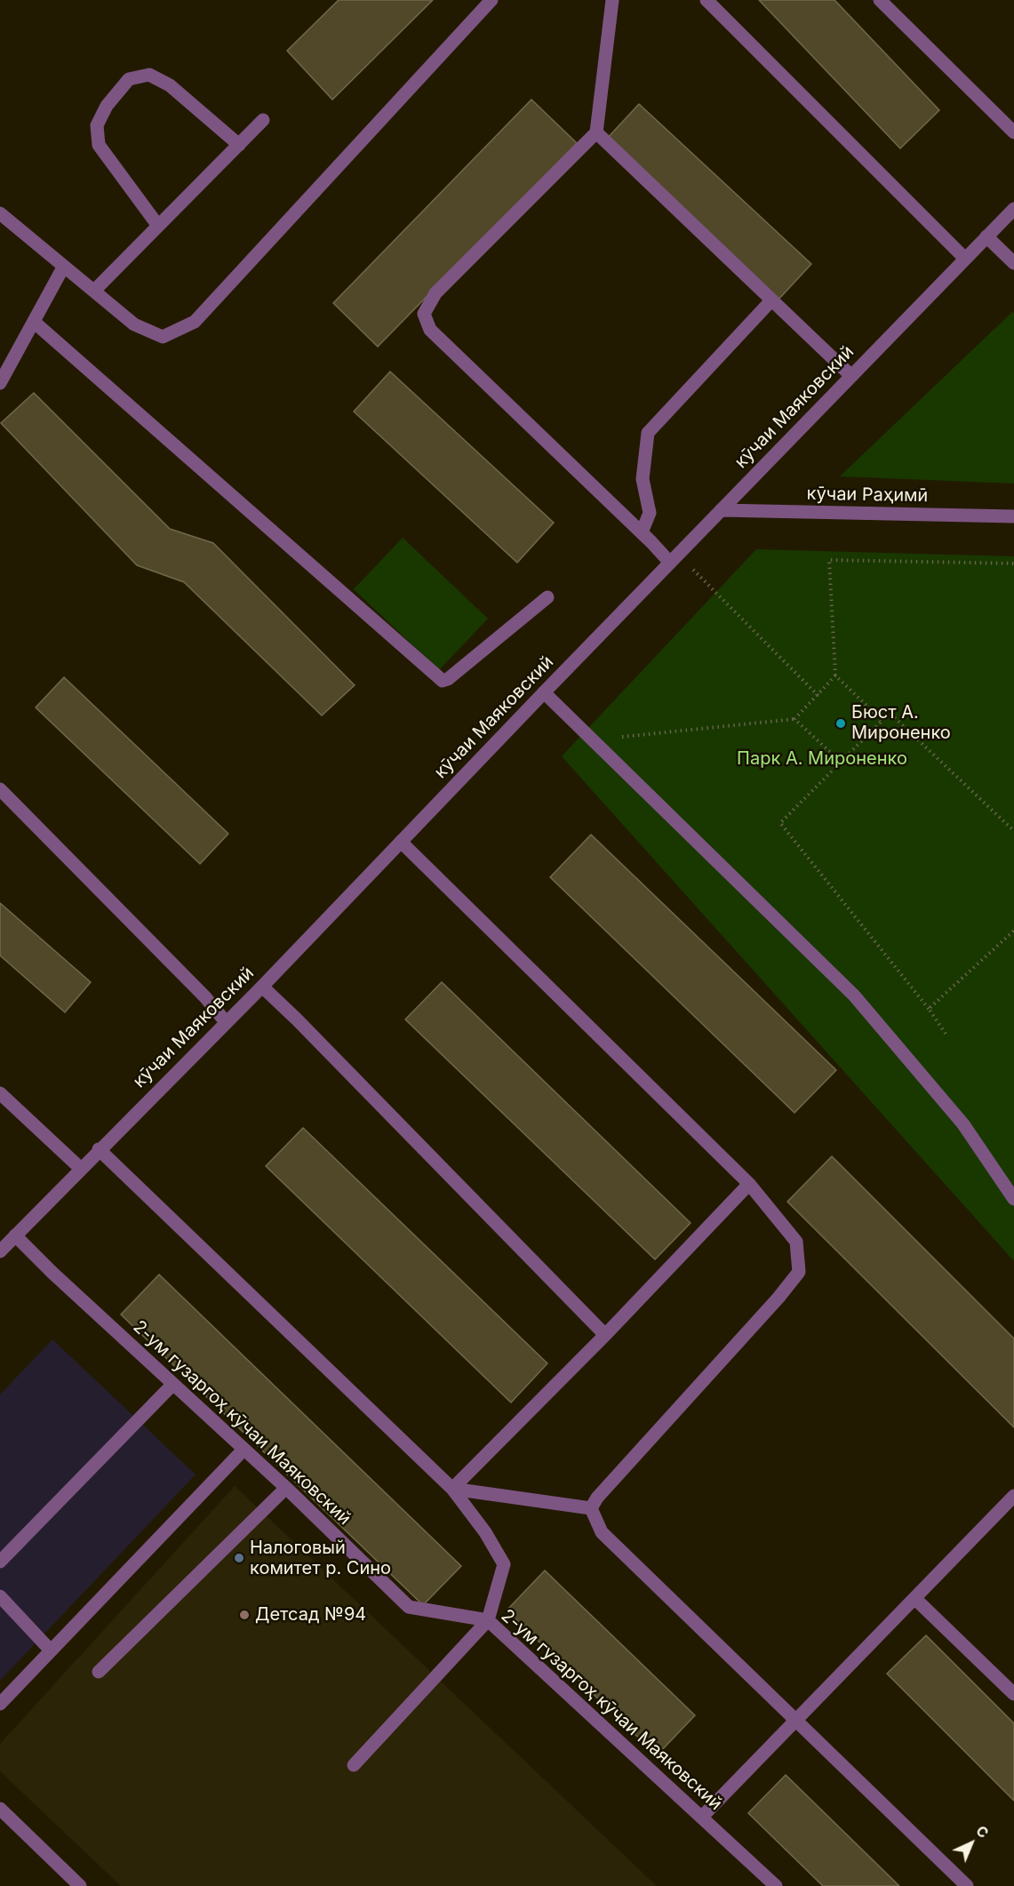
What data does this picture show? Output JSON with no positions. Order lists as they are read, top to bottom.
{
  "streets": {
    "street": ["кӯчаи Маяковский", "кӯчаи Раҳимӣ", "2-ум гузаргоҳ кӯчаи Маяковский"]
  },
  "crossings": [
    ["кӯчаи Маяковский", "кӯчаи Раҳимӣ"],
    ["кӯчаи Маяковский", "2-ум гузаргоҳ кӯчаи Маяковский"]
  ],
  "parks": ["Парк А. Мироненко"],
  "places": ["Бюст А. Мироненко", "Налоговый комитет р. Сино", "Детсад №94"],
  "north": "top right"
}
